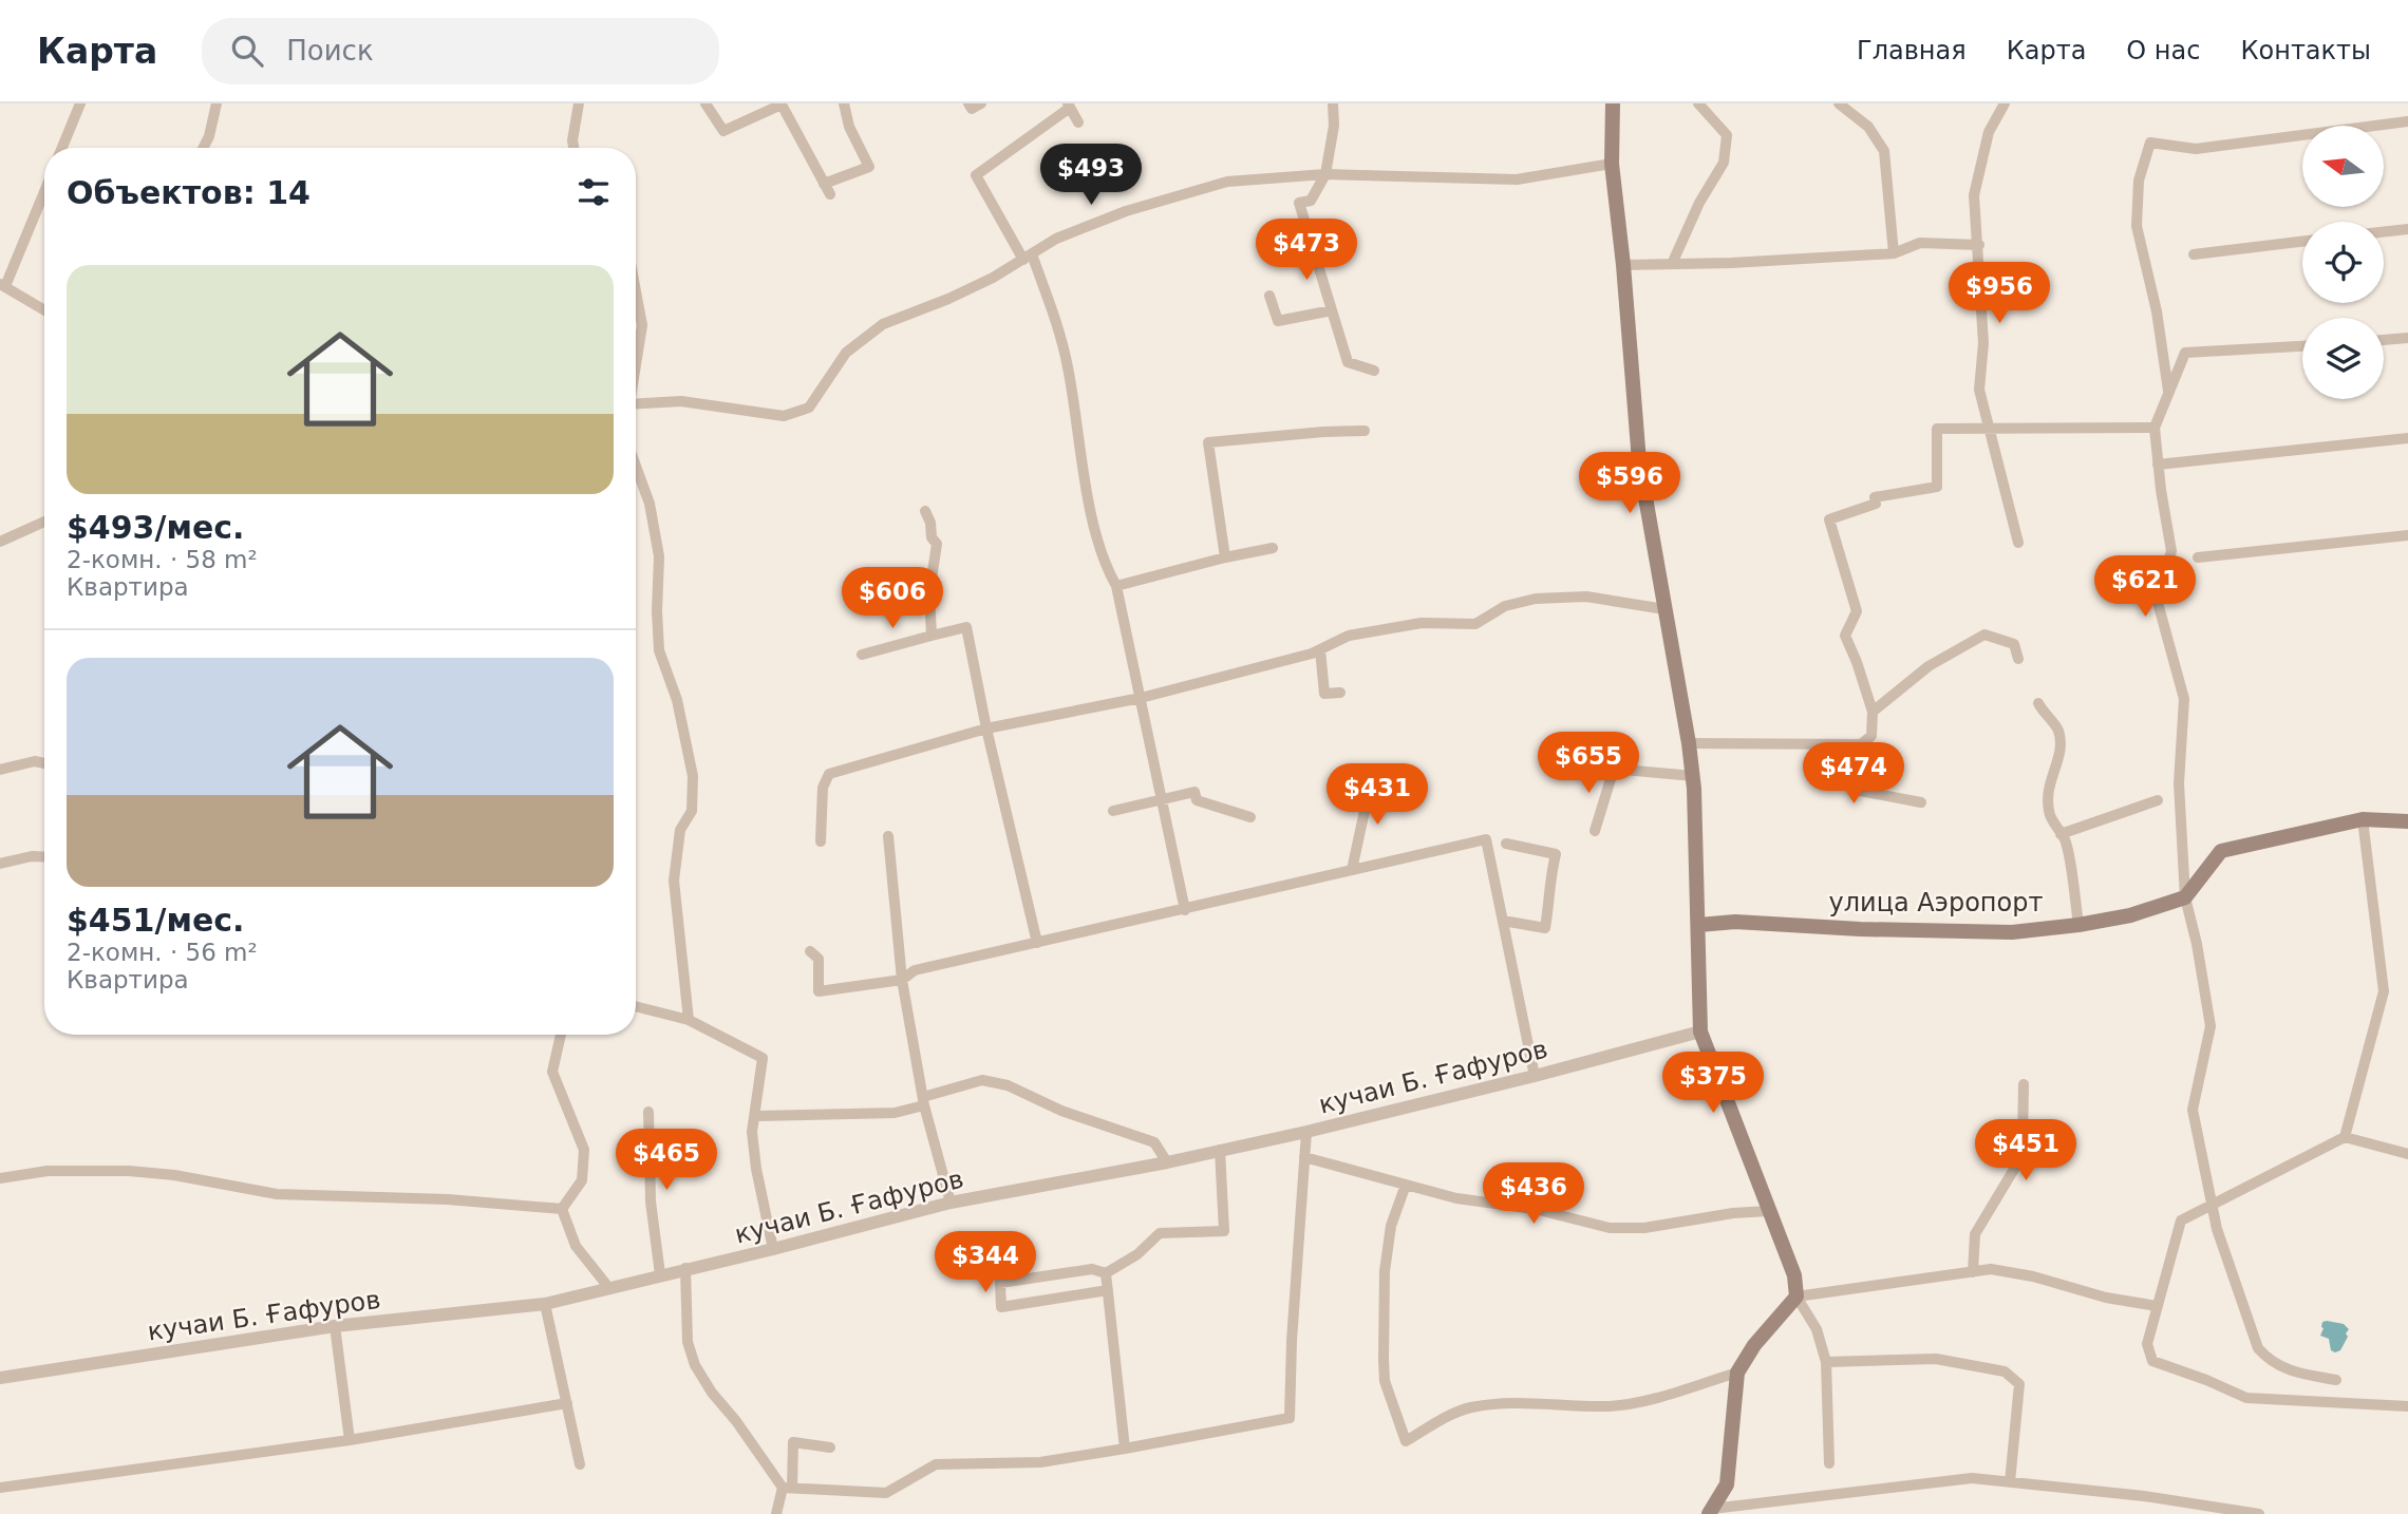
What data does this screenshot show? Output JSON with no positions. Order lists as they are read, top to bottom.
{
  "streets": {
    "main road": ["улица Аэропорт"],
    "street": ["кучаи Б. Ғафуров"]
  },
  "north": "left",
  "page": {
    "header": "Карта",
    "search": "Поиск",
    "nav": [
      "Главная",
      "Карта",
      "О нас",
      "Контакты"
    ],
    "price": [
      "$493",
      "$473",
      "$956",
      "$596",
      "$621",
      "$606",
      "$655",
      "$474",
      "$431",
      "$375",
      "$451",
      "$465",
      "$436",
      "$344"
    ],
    "heading": "Объектов: 14",
    "list": [
      {
        "name": "$493/мес.",
        "note": "2-комн. · 58 m² · Квартира"
      },
      {
        "name": "$451/мес.",
        "note": "2-комн. · 56 m² · Квартира"
      }
    ]
  }
}
